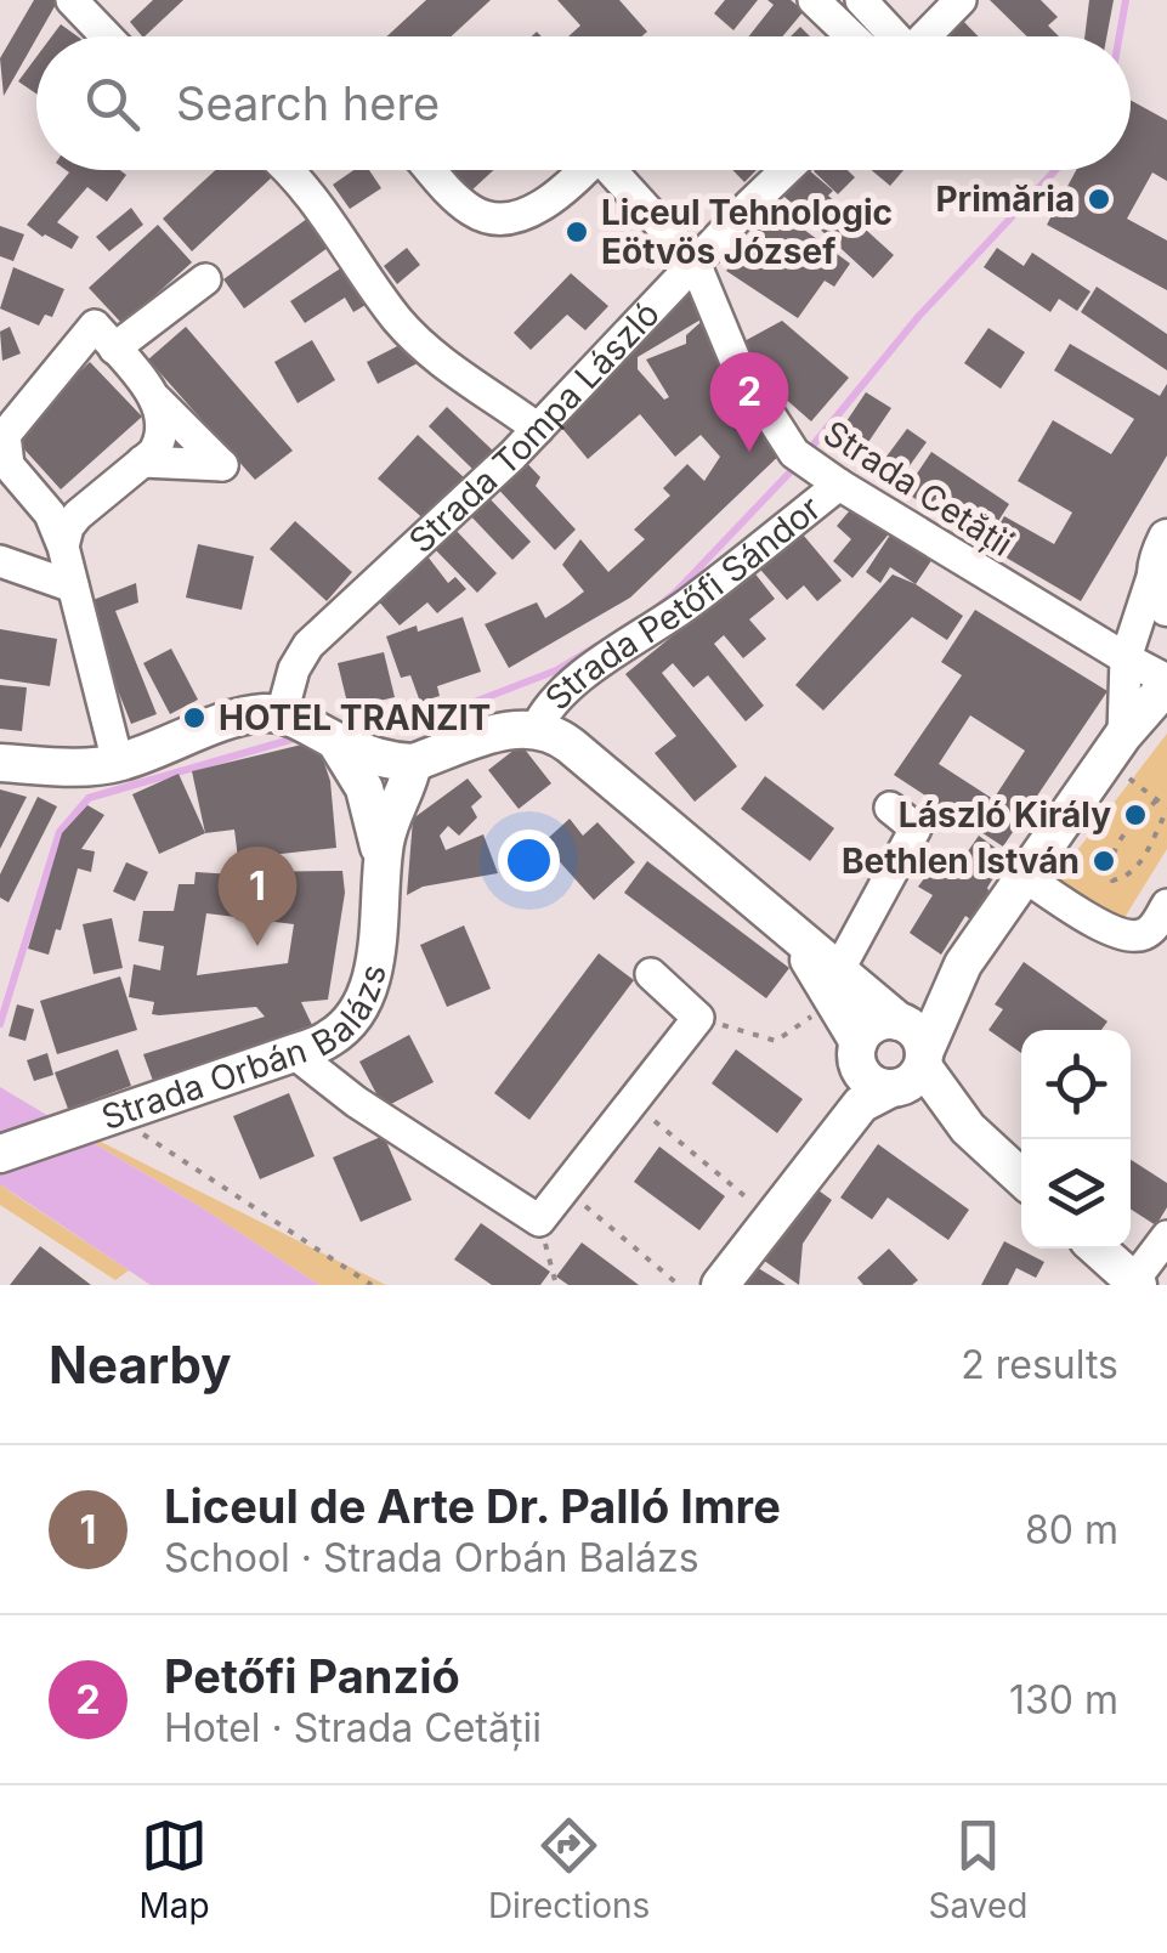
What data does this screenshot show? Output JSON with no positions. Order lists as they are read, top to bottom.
{
  "streets": {
    "main road": ["Strada Orbán Balázs"],
    "street": ["Strada Tompa László", "Strada Cetății", "Strada Petőfi Sándor"]
  },
  "crossings": [
    ["Strada Tompa László", "Strada Cetății"],
    ["Strada Tompa László", "Strada Orbán Balázs"],
    ["Strada Cetății", "Strada Petőfi Sándor"]
  ],
  "places": [
    "Primăria",
    "Liceul Tehnologic Eötvös József",
    "HOTEL TRANZIT",
    "László Király",
    "Bethlen István"
  ],
  "page": {
    "search": "Search here",
    "pins": ["2", "1"],
    "heading": ["Nearby", "2 results"],
    "list": [
      {
        "mark": "1",
        "name": "Liceul de Arte Dr. Palló Imre",
        "note": "School · Strada Orbán Balázs",
        "value": "80 m"
      },
      {
        "mark": "2",
        "name": "Petőfi Panzió",
        "note": "Hotel · Strada Cetății",
        "value": "130 m"
      }
    ],
    "nav": ["Map", "Directions", "Saved"]
  }
}
